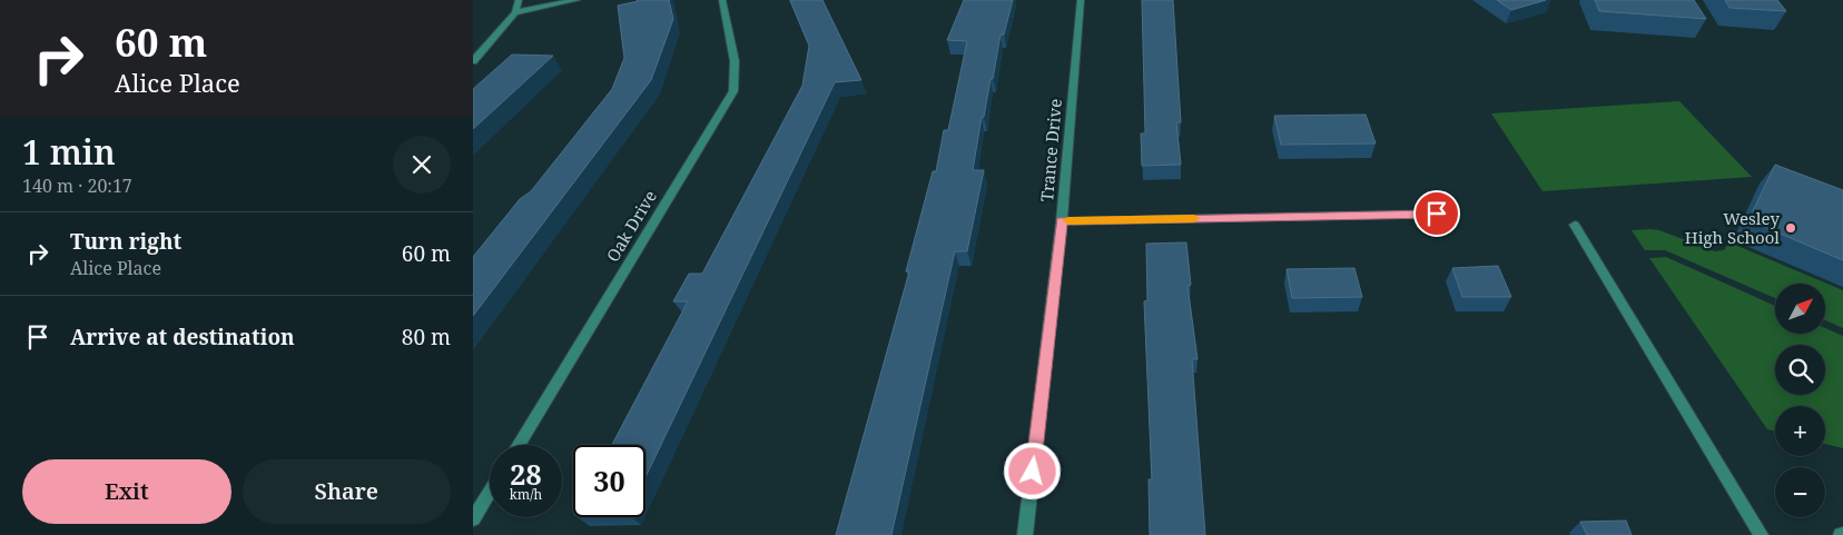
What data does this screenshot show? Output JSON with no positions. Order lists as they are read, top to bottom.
{
  "streets": {
    "street": ["Trance Drive", "Oak Drive"]
  },
  "places": ["Wesley High School"],
  "north": "top right",
  "page": {
    "turn": ["60 m", "Alice Place"],
    "heading": ["1 min", "140 m · 20:17"],
    "list": [
      {
        "name": "Turn right",
        "note": "Alice Place",
        "value": "60 m"
      },
      {
        "name": "Arrive at destination",
        "value": "80 m"
      }
    ],
    "map_buttons": ["+", "−"],
    "speed": "28 km/h",
    "limit": "30",
    "buttons": ["Exit", "Share"]
  }
}
